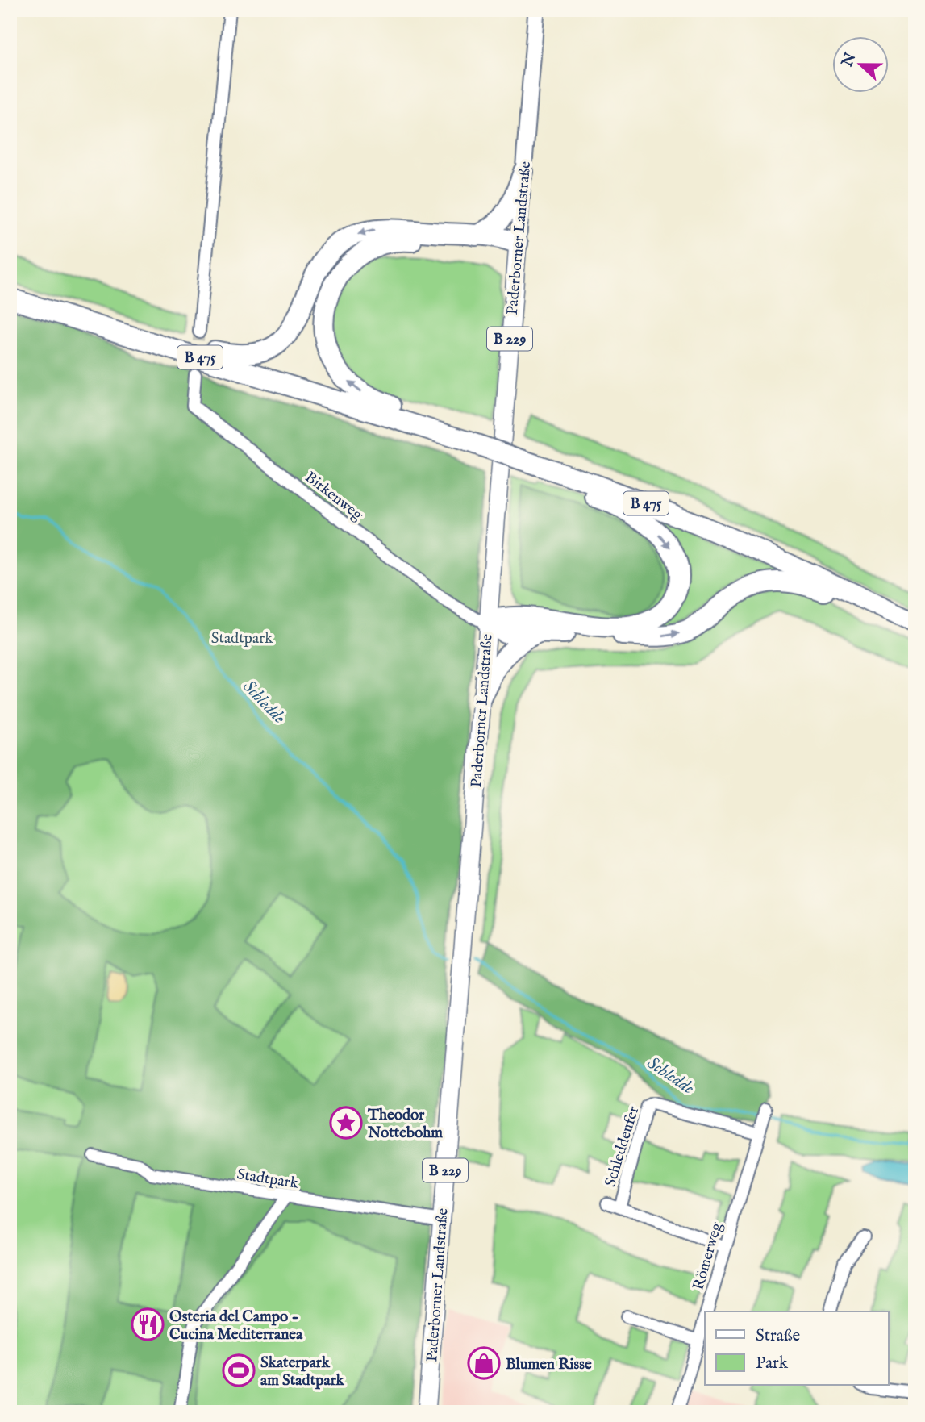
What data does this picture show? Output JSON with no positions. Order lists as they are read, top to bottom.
{
  "streets": {
    "highway": ["B 475"],
    "main road": ["Paderborner Landstraße", "B 229"],
    "street": [
      "Birkenweg",
      "Schleddeufer",
      "Stadtpark",
      "Römerweg"
    ]
  },
  "crossings": [
    ["Paderborner Landstraße", "Birkenweg"],
    ["Paderborner Landstraße", "Stadtpark"],
    ["Schleddeufer", "Römerweg"]
  ],
  "water": ["Schledde"],
  "parks": ["Stadtpark"],
  "places": {
    "place": ["Theodor Nottebohm"],
    "restaurant": ["Osteria del Campo - Cucina Mediterranea"],
    "shop": ["Blumen Risse"],
    "sports": ["Skaterpark am Stadtpark"]
  },
  "legend": ["Straße", "Park"],
  "north": "left"
}
